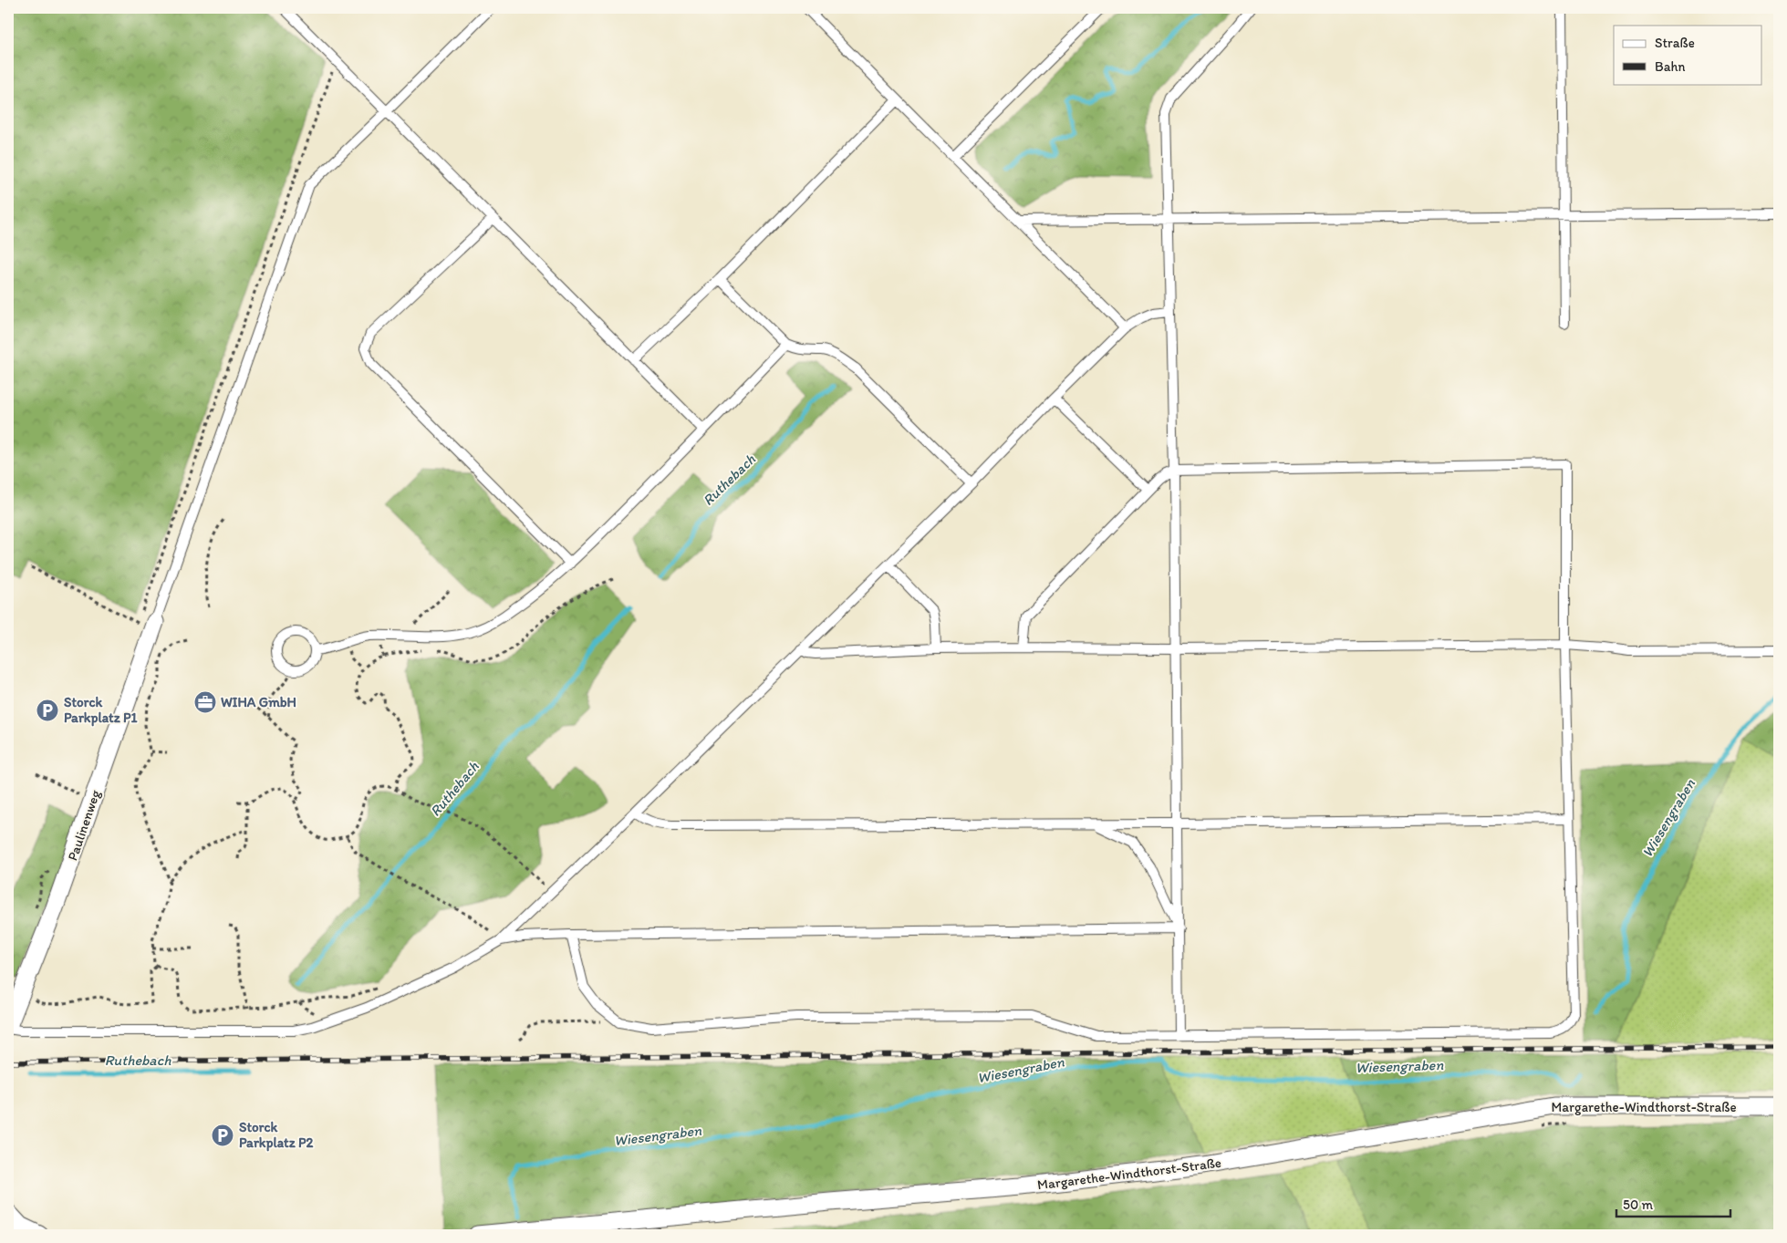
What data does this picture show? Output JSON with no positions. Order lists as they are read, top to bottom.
{
  "streets": {
    "street": ["Paulinenweg", "Margarethe-Windthorst-Straße"]
  },
  "water": ["Ruthebach", "Wiesengraben"],
  "places": {
    "office": ["WIHA GmbH"],
    "parking": ["Storck Parkplatz P1", "Storck Parkplatz P2"]
  },
  "legend": ["Straße", "Bahn"],
  "scale_bar": "50 m"
}
